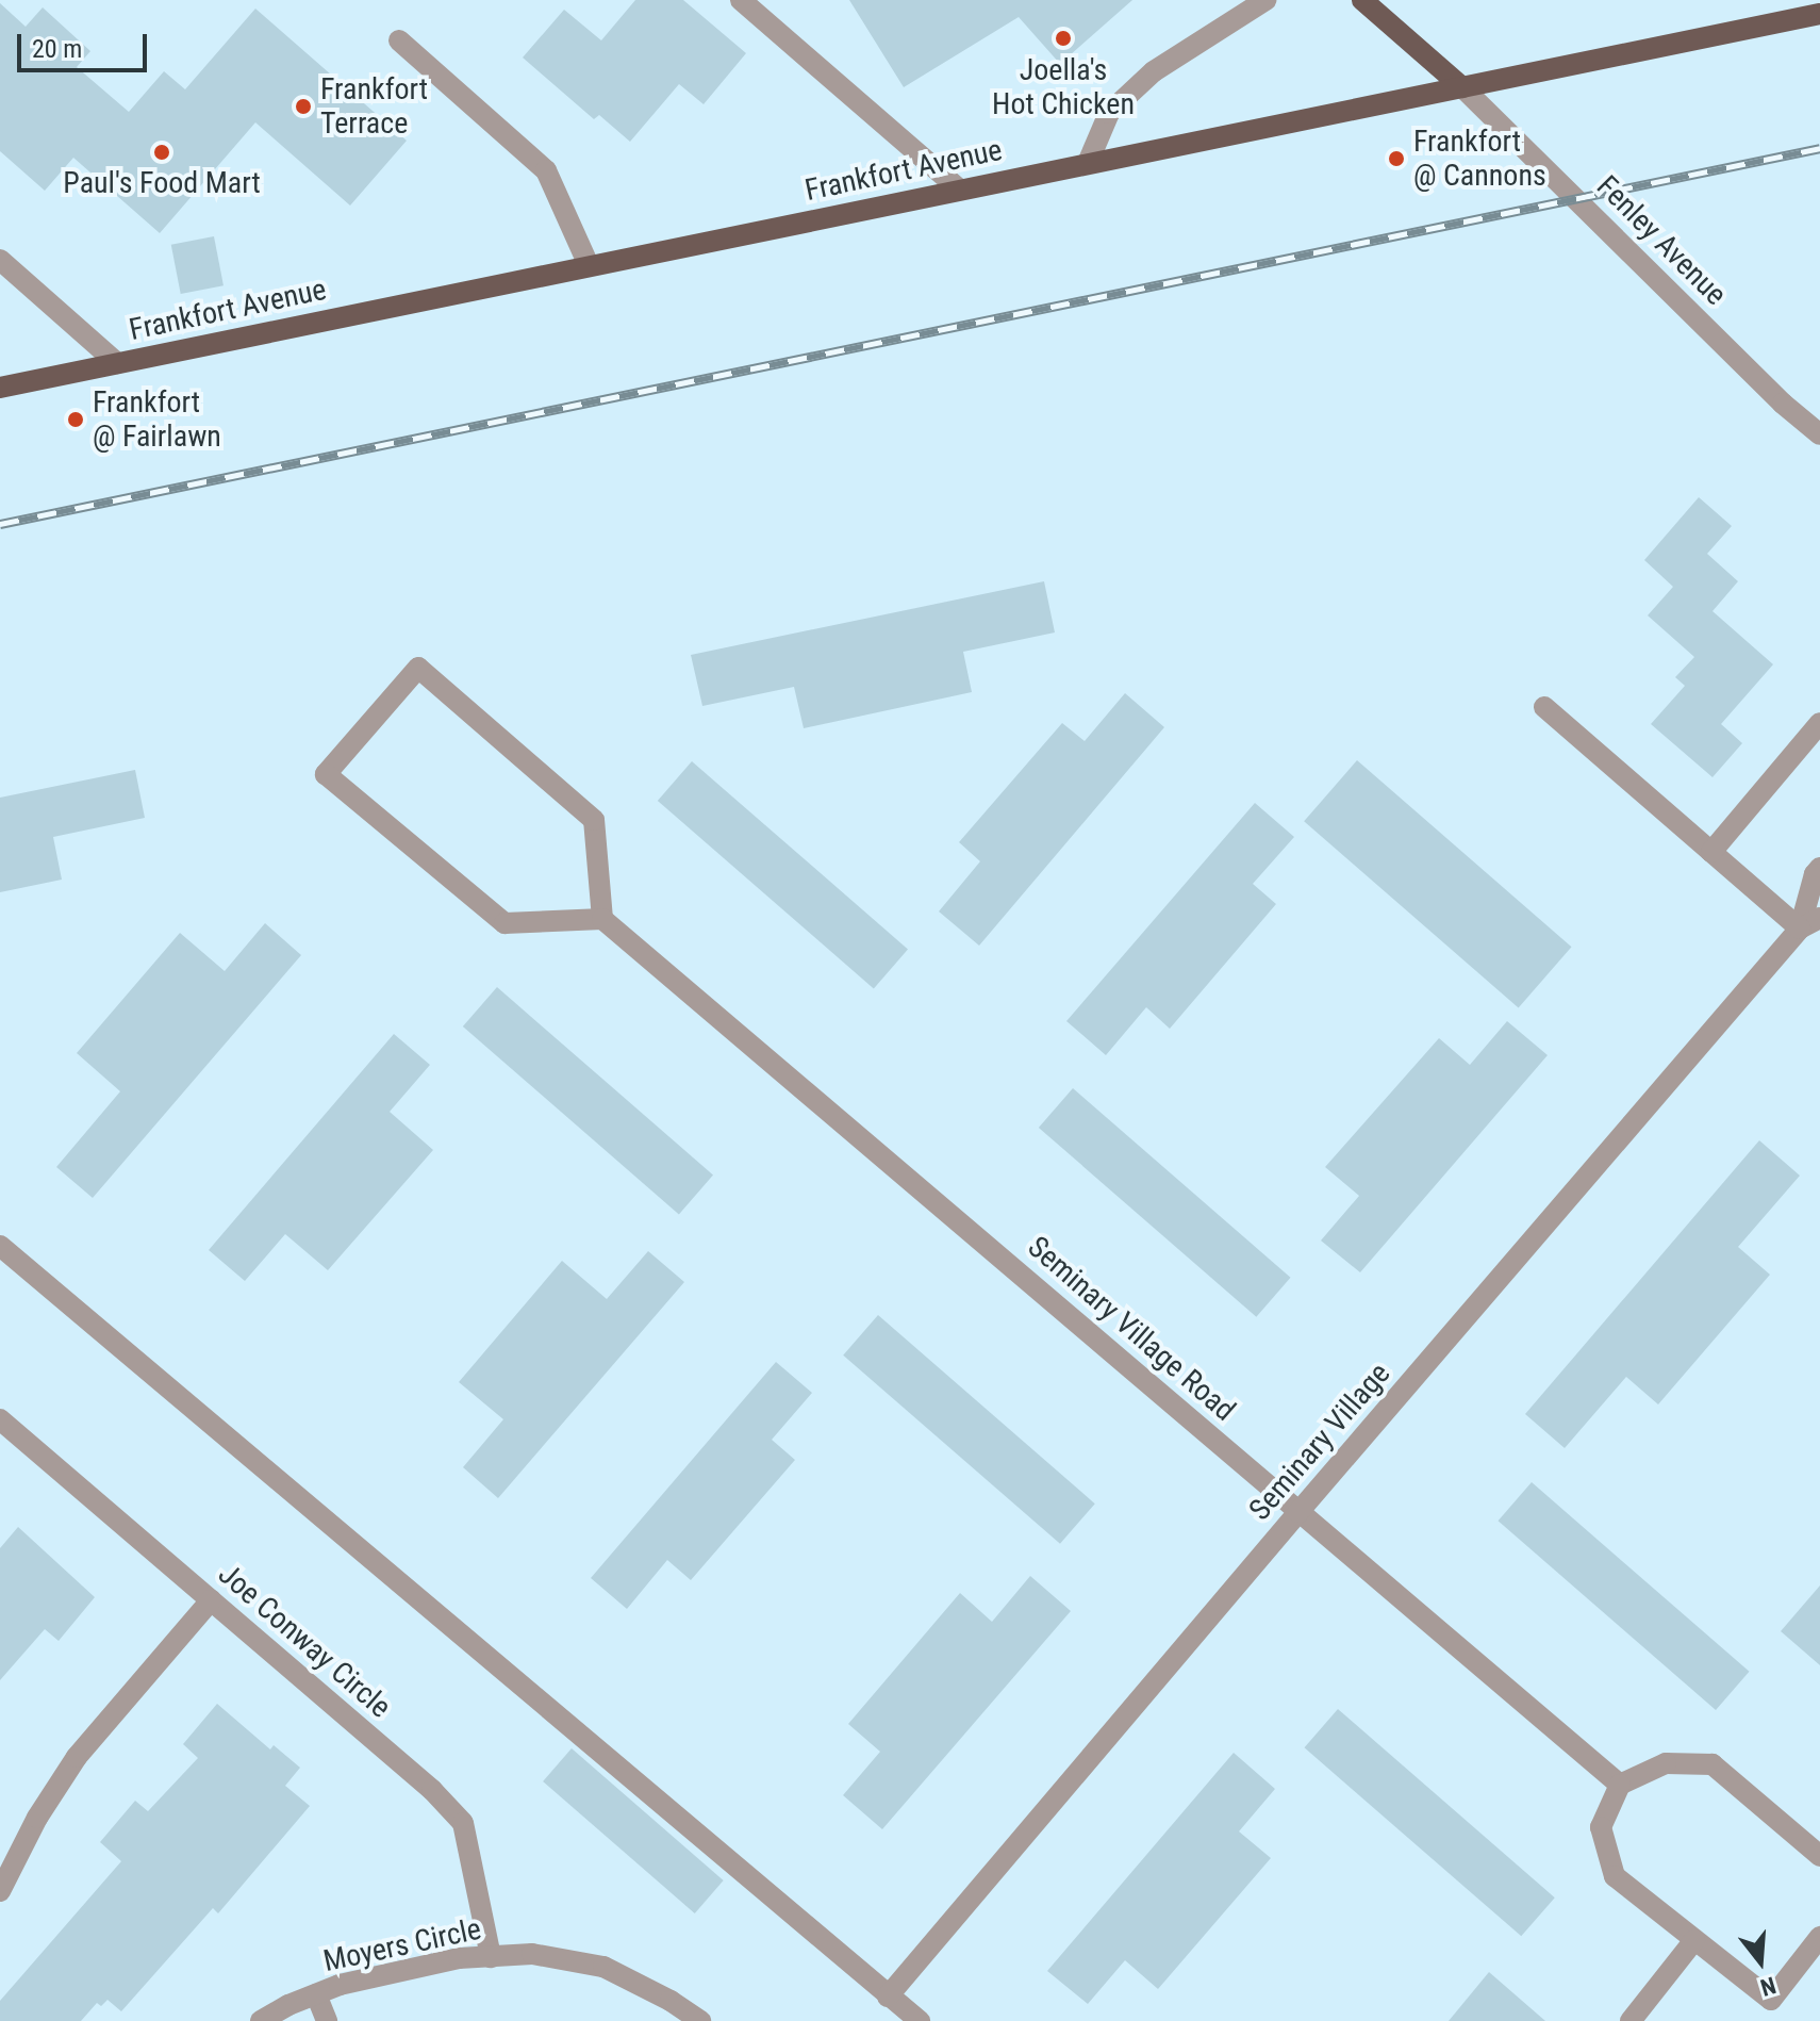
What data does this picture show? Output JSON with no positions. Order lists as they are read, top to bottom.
{
  "streets": {
    "main road": ["Frankfort Avenue"],
    "street": [
      "Fenley Avenue",
      "Seminary Village Road",
      "Seminary Village",
      "Joe Conway Circle",
      "Moyers Circle"
    ]
  },
  "crossings": [
    ["Frankfort Avenue", "Fenley Avenue"],
    ["Seminary Village Road", "Seminary Village"],
    ["Joe Conway Circle", "Moyers Circle"]
  ],
  "places": [
    "Joella's Hot Chicken",
    "Frankfort Terrace",
    "Paul's Food Mart",
    "Frankfort @ Cannons",
    "Frankfort @ Fairlawn"
  ],
  "scale_bar": "20 m",
  "north": "bottom"
}
